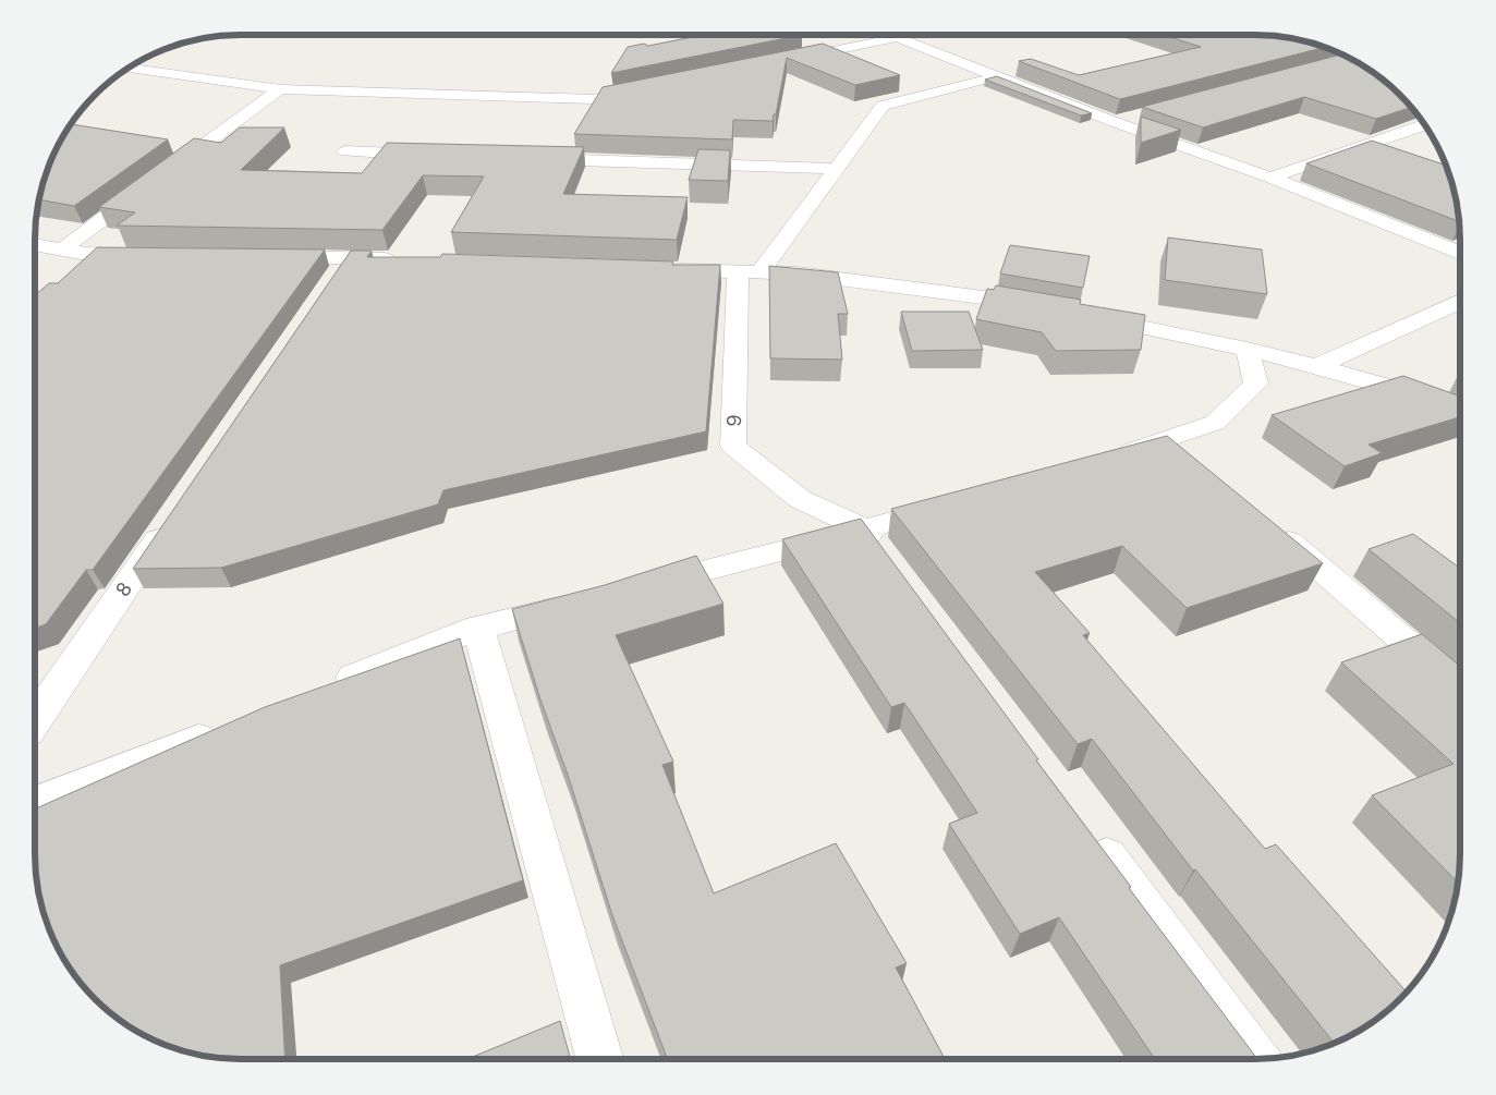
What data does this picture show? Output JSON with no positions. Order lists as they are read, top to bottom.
{
  "streets": {
    "street": ["9", "8"]
  }
}
